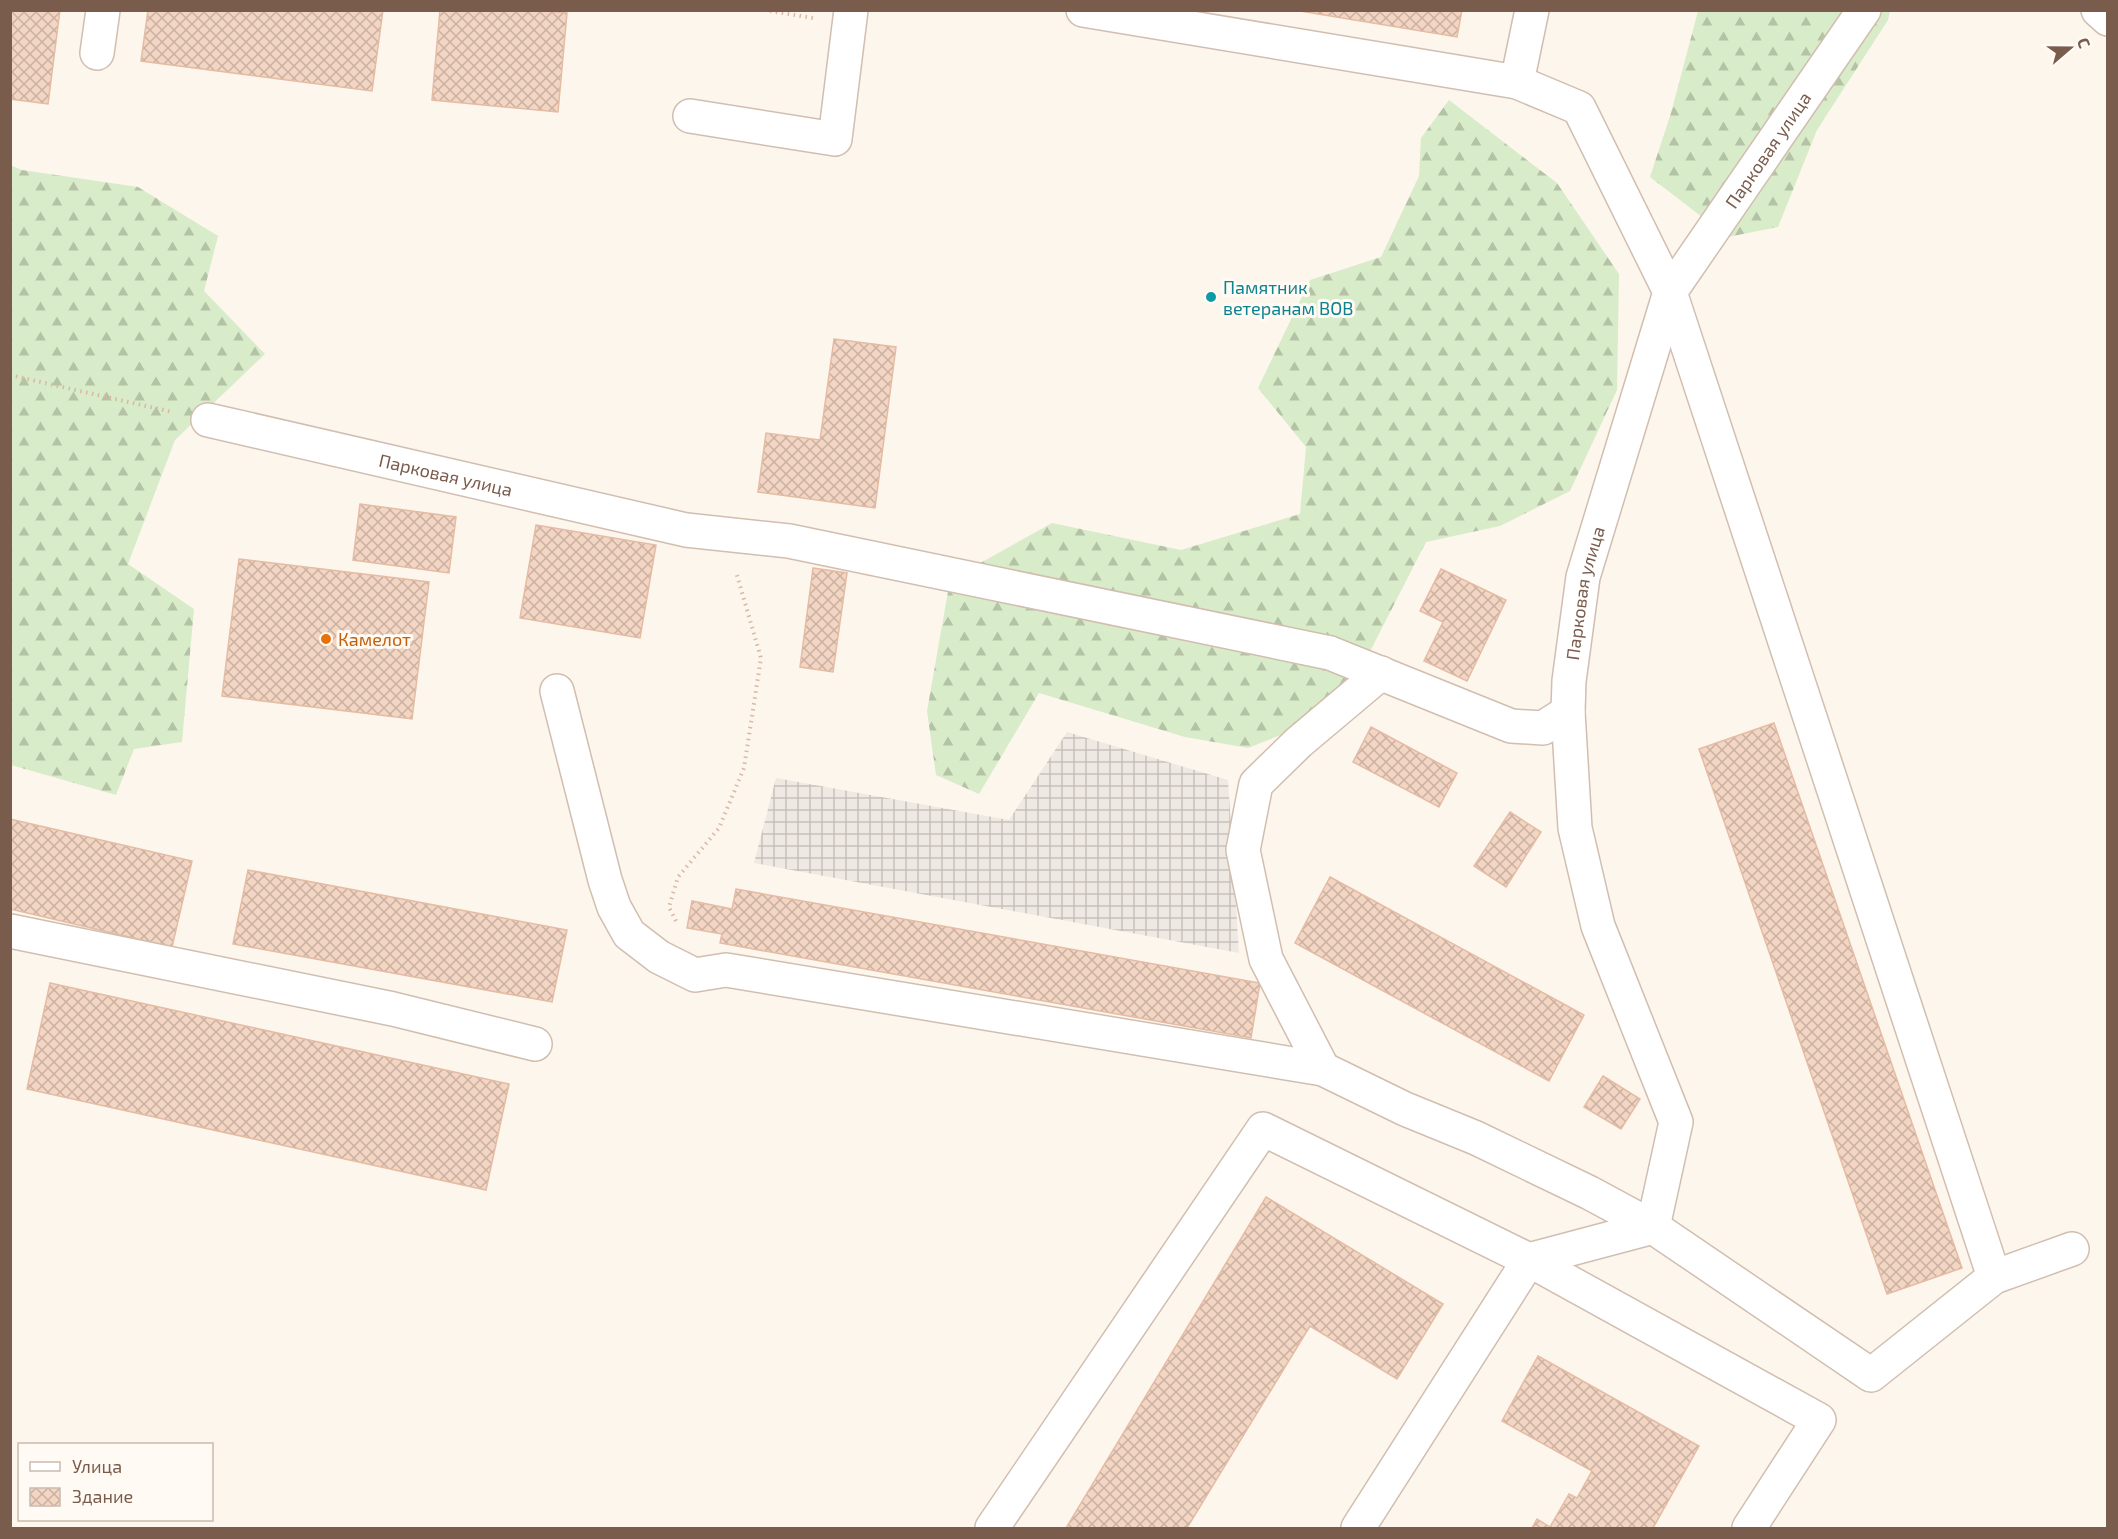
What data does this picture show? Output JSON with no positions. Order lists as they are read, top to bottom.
{
  "streets": {
    "street": ["Парковая улица"]
  },
  "places": ["Памятник ветеранам ВОВ", "Камелот"],
  "legend": ["Улица", "Здание"],
  "north": "right"
}
